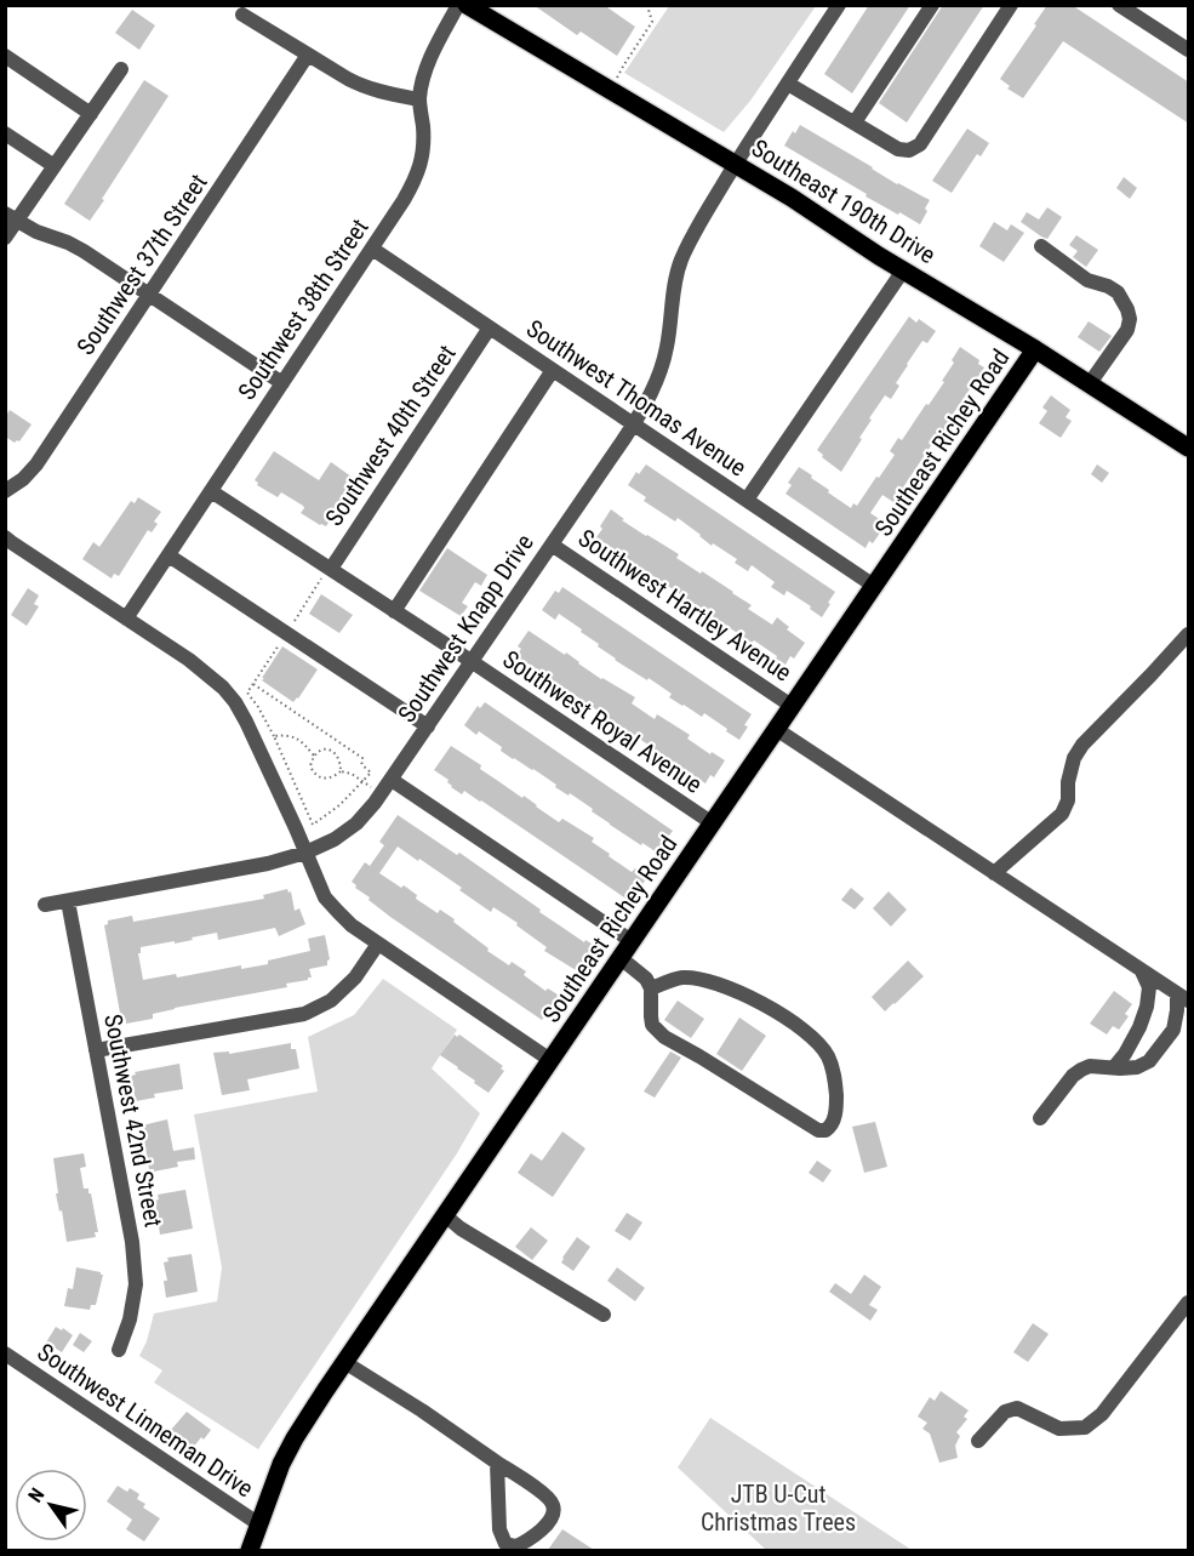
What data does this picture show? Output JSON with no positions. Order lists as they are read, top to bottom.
{
  "streets": {
    "main road": ["Southeast 190th Drive", "Southeast Richey Road"],
    "street": [
      "Southwest 37th Street",
      "Southwest 38th Street",
      "Southwest Thomas Avenue",
      "Southwest 40th Street",
      "Southwest Hartley Avenue",
      "Southwest Knapp Drive",
      "Southwest Royal Avenue",
      "Southwest 42nd Street",
      "Southwest Linneman Drive"
    ]
  },
  "crossings": [
    ["Southeast 190th Drive", "Southeast Richey Road"],
    ["Southeast 190th Drive", "Southwest Knapp Drive"],
    ["Southwest 38th Street", "Southwest Thomas Avenue"],
    ["Southwest 38th Street", "Southwest Royal Avenue"],
    ["Southwest Thomas Avenue", "Southwest 40th Street"],
    ["Southwest Thomas Avenue", "Southeast Richey Road"],
    ["Southwest Thomas Avenue", "Southwest Knapp Drive"],
    ["Southwest 40th Street", "Southwest Royal Avenue"],
    ["Southeast Richey Road", "Southwest Hartley Avenue"],
    ["Southeast Richey Road", "Southwest Royal Avenue"],
    ["Southeast Richey Road", "Southwest Linneman Drive"],
    ["Southwest Hartley Avenue", "Southwest Knapp Drive"],
    ["Southwest Knapp Drive", "Southwest Royal Avenue"],
    ["Southwest Knapp Drive", "Southwest 42nd Street"]
  ],
  "parks": ["JTB U-Cut Christmas Trees"],
  "north": "top left"
}
